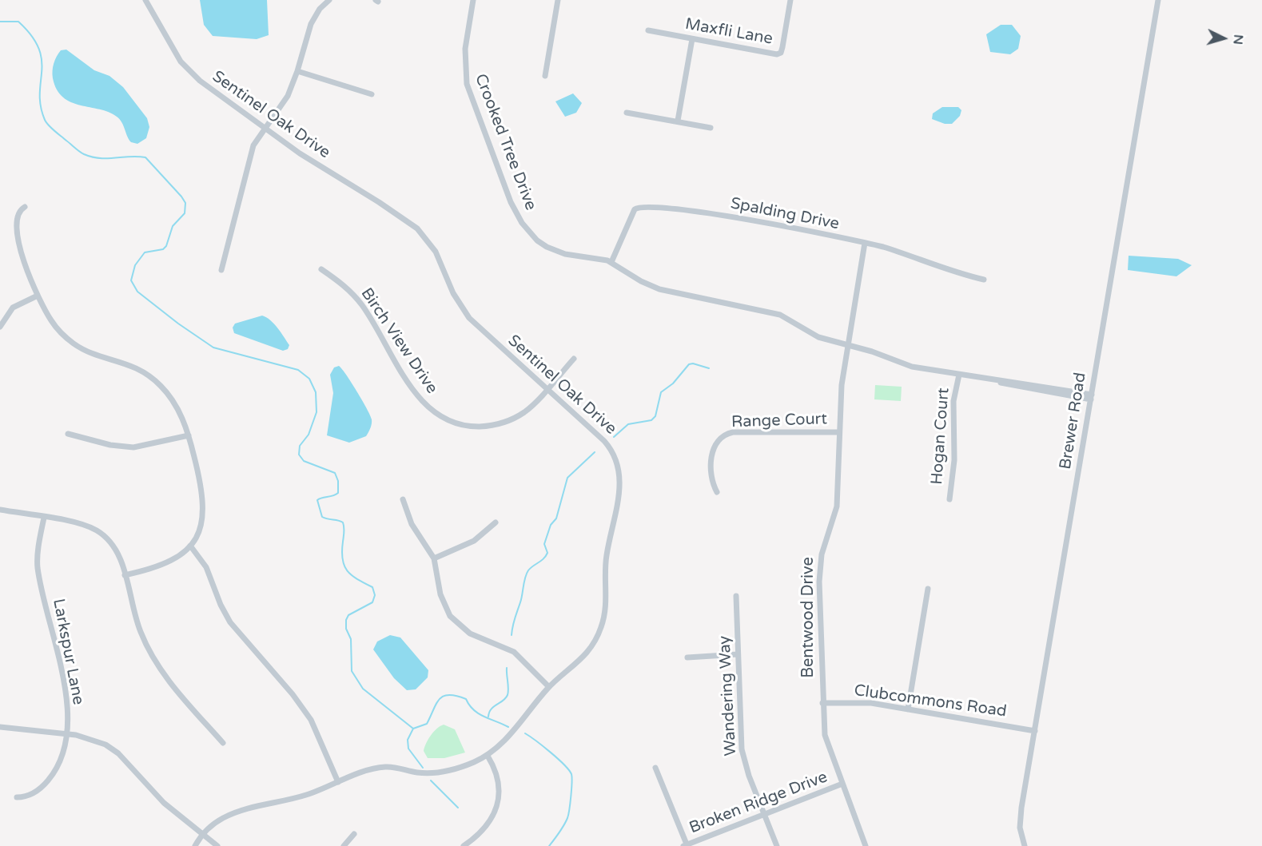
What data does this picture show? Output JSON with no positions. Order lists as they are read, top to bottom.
{
  "streets": {
    "street": [
      "Maxfli Lane",
      "Sentinel Oak Drive",
      "Crooked Tree Drive",
      "Spalding Drive",
      "Birch View Drive",
      "Range Court",
      "Brewer Road",
      "Hogan Court",
      "Bentwood Drive",
      "Larkspur Lane",
      "Wandering Way",
      "Clubcommons Road",
      "Broken Ridge Drive"
    ]
  },
  "crossings": [
    ["Sentinel Oak Drive", "Birch View Drive"],
    ["Crooked Tree Drive", "Spalding Drive"],
    ["Crooked Tree Drive", "Brewer Road"],
    ["Crooked Tree Drive", "Hogan Court"],
    ["Crooked Tree Drive", "Bentwood Drive"],
    ["Spalding Drive", "Bentwood Drive"],
    ["Range Court", "Bentwood Drive"],
    ["Brewer Road", "Clubcommons Road"],
    ["Bentwood Drive", "Clubcommons Road"],
    ["Bentwood Drive", "Broken Ridge Drive"],
    ["Wandering Way", "Broken Ridge Drive"]
  ],
  "north": "right"
}
